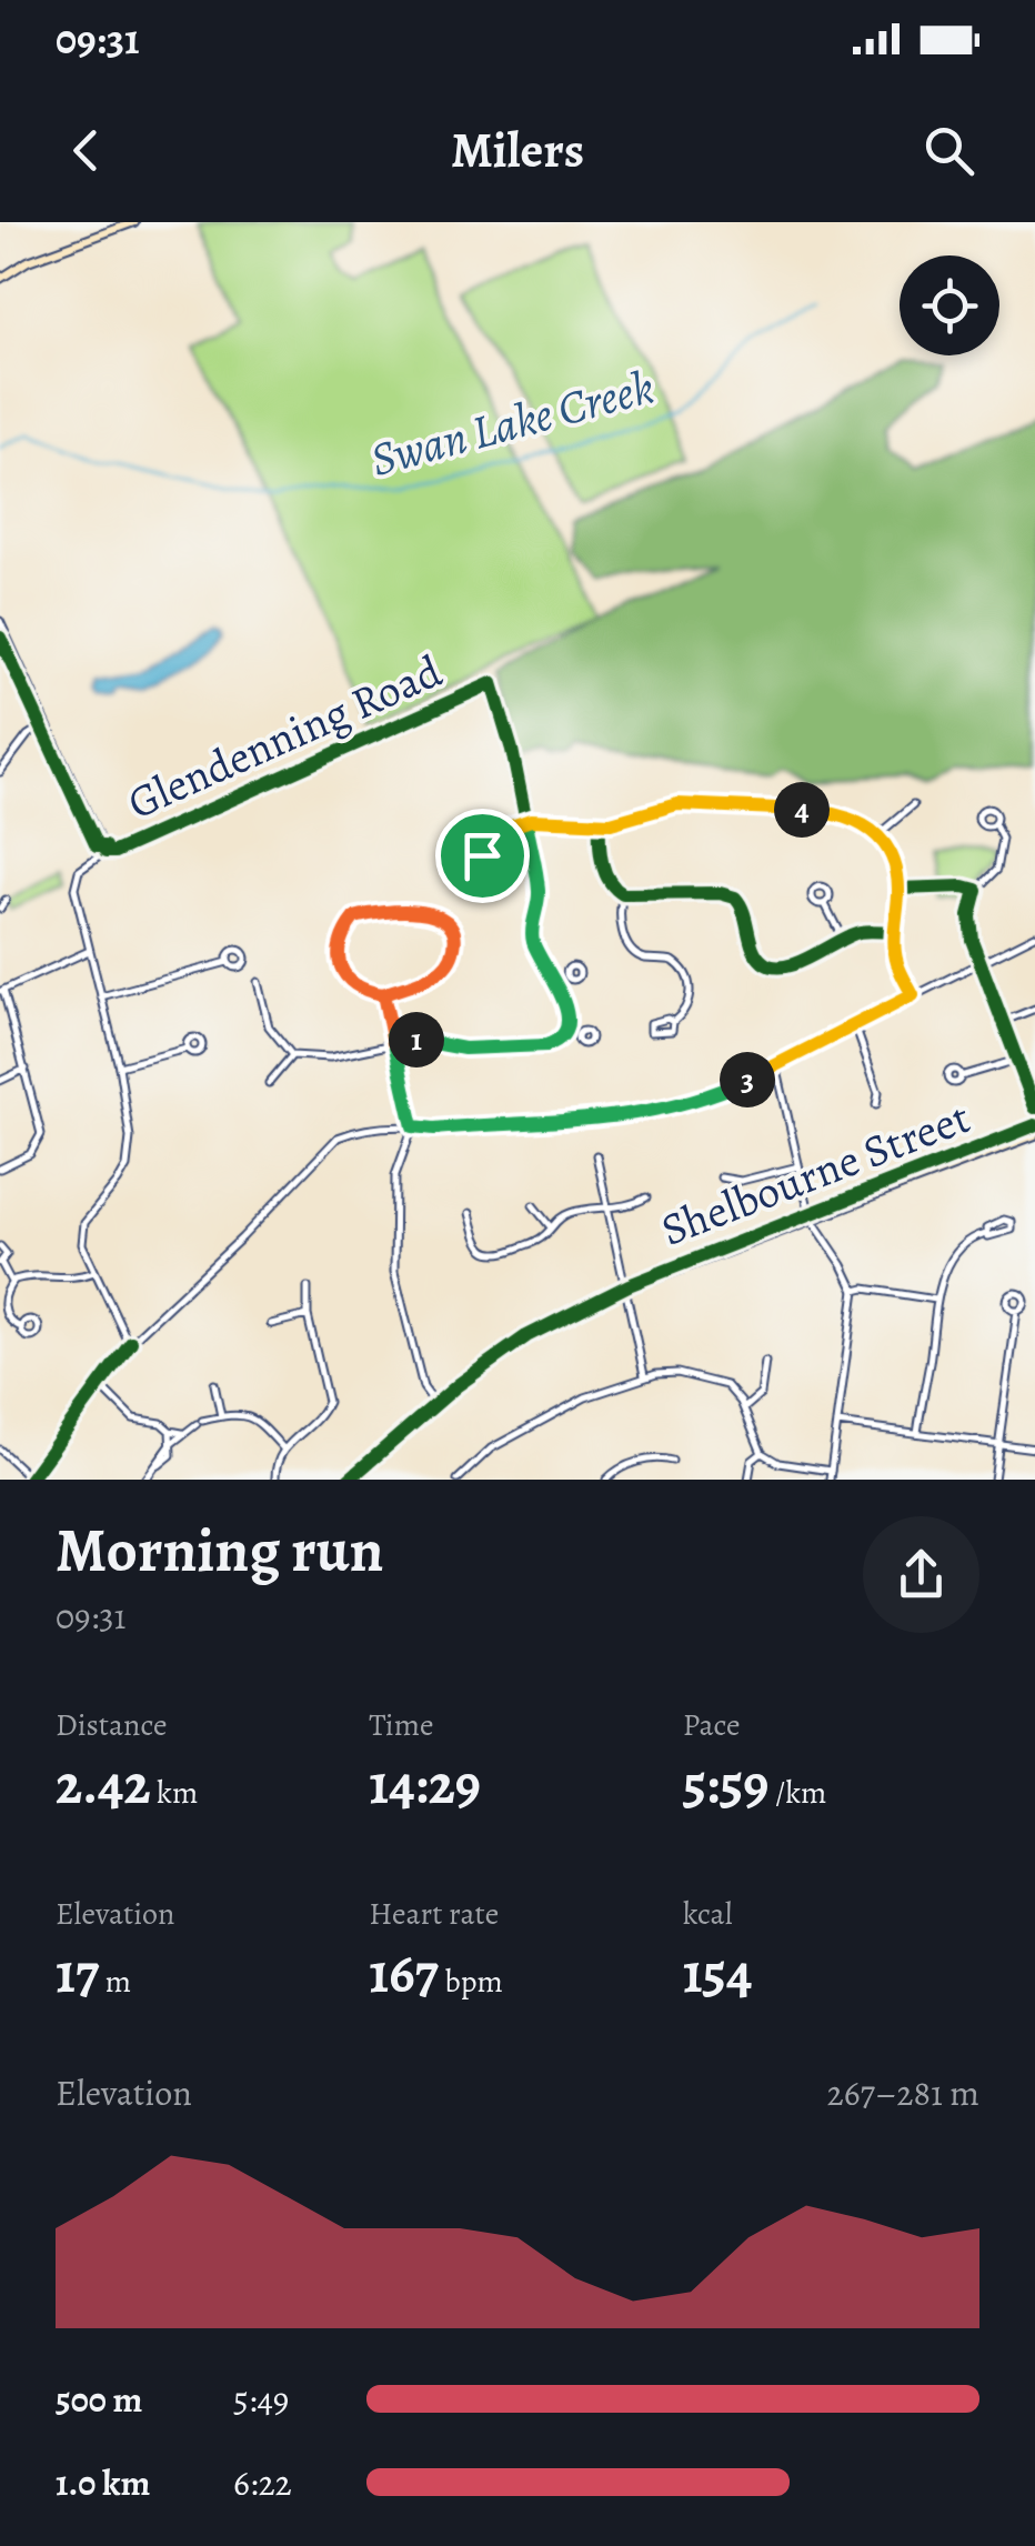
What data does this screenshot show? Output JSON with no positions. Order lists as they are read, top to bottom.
{
  "streets": {
    "main road": ["Shelbourne Street"],
    "street": ["Glendenning Road"]
  },
  "water": ["Swan Lake Creek"],
  "page": {
    "status": "09:31",
    "header": "Milers",
    "pins": ["4", "1", "3"],
    "heading": ["Morning run", "09:31"],
    "stats": [
      ["Distance", "2.42 km"],
      ["Time", "14:29"],
      ["Pace", "5:59 /km"],
      ["Elevation", "17 m"],
      ["Heart rate", "167 bpm"],
      ["kcal", "154"]
    ],
    "chart": ["Elevation", "267–281 m"],
    "list": [
      {
        "name": "500 m",
        "note": "5:49"
      },
      {
        "name": "1.0 km",
        "note": "6:22"
      }
    ]
  }
}
